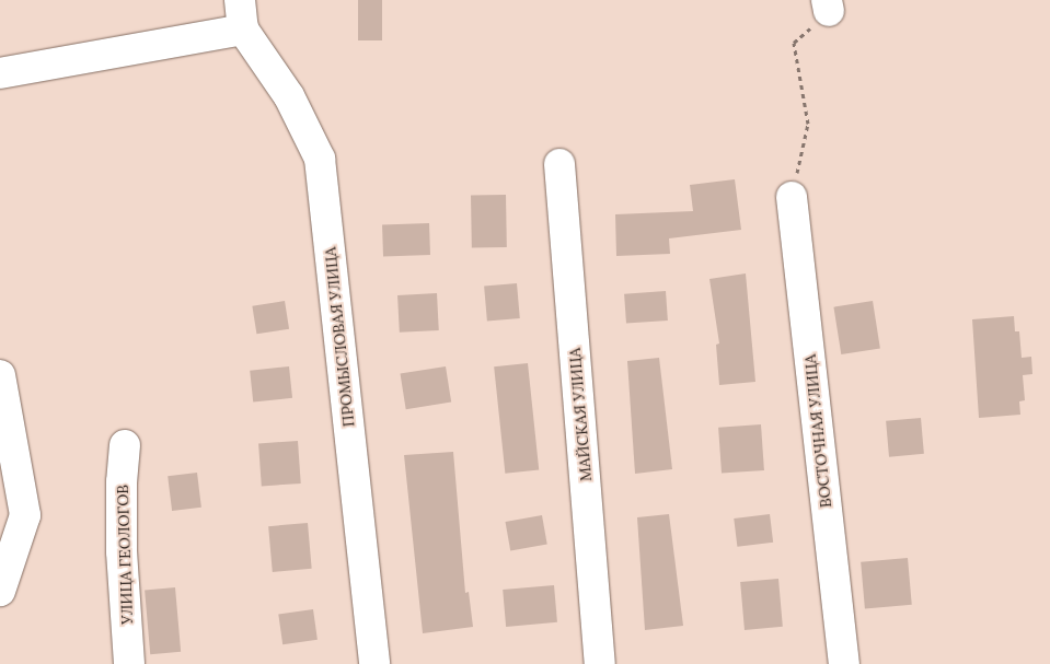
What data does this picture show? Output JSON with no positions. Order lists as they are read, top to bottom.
{
  "streets": {
    "street": [
      "ПРОМЫСЛОВАЯ УЛИЦА",
      "МАЙСКАЯ УЛИЦА",
      "ВОСТОЧНАЯ УЛИЦА",
      "УЛИЦА ГЕОЛОГОВ"
    ]
  }
}
